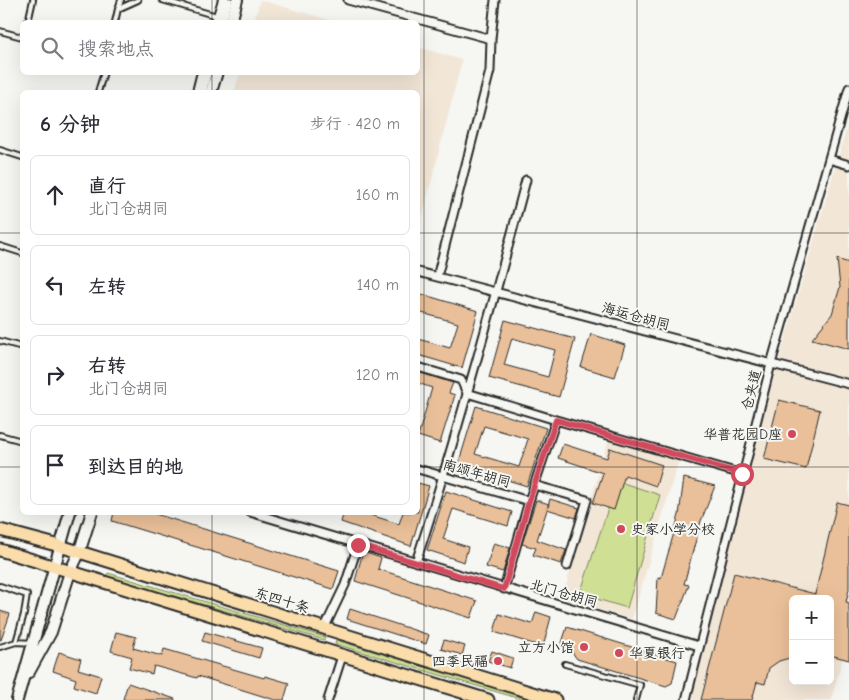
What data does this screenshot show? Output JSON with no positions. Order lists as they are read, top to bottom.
{
  "streets": {
    "main road": ["东四十条"],
    "street": [
      "海运仓胡同",
      "仓夹道",
      "南颂年胡同",
      "北门仓胡同"
    ]
  },
  "crossings": [
    ["海运仓胡同", "仓夹道"],
    ["仓夹道", "北门仓胡同"]
  ],
  "places": [
    "华普花园D座",
    "史家小学分校",
    "立方小馆",
    "华夏银行",
    "四季民福"
  ],
  "page": {
    "search": "搜索地点",
    "heading": ["6 分钟", "步行 · 420 m"],
    "list": [
      ["直行", "北门仓胡同", "160 m"],
      ["左转", "140 m"],
      ["右转", "北门仓胡同", "120 m"],
      "到达目的地"
    ],
    "map_buttons": ["+", "−"]
  }
}
